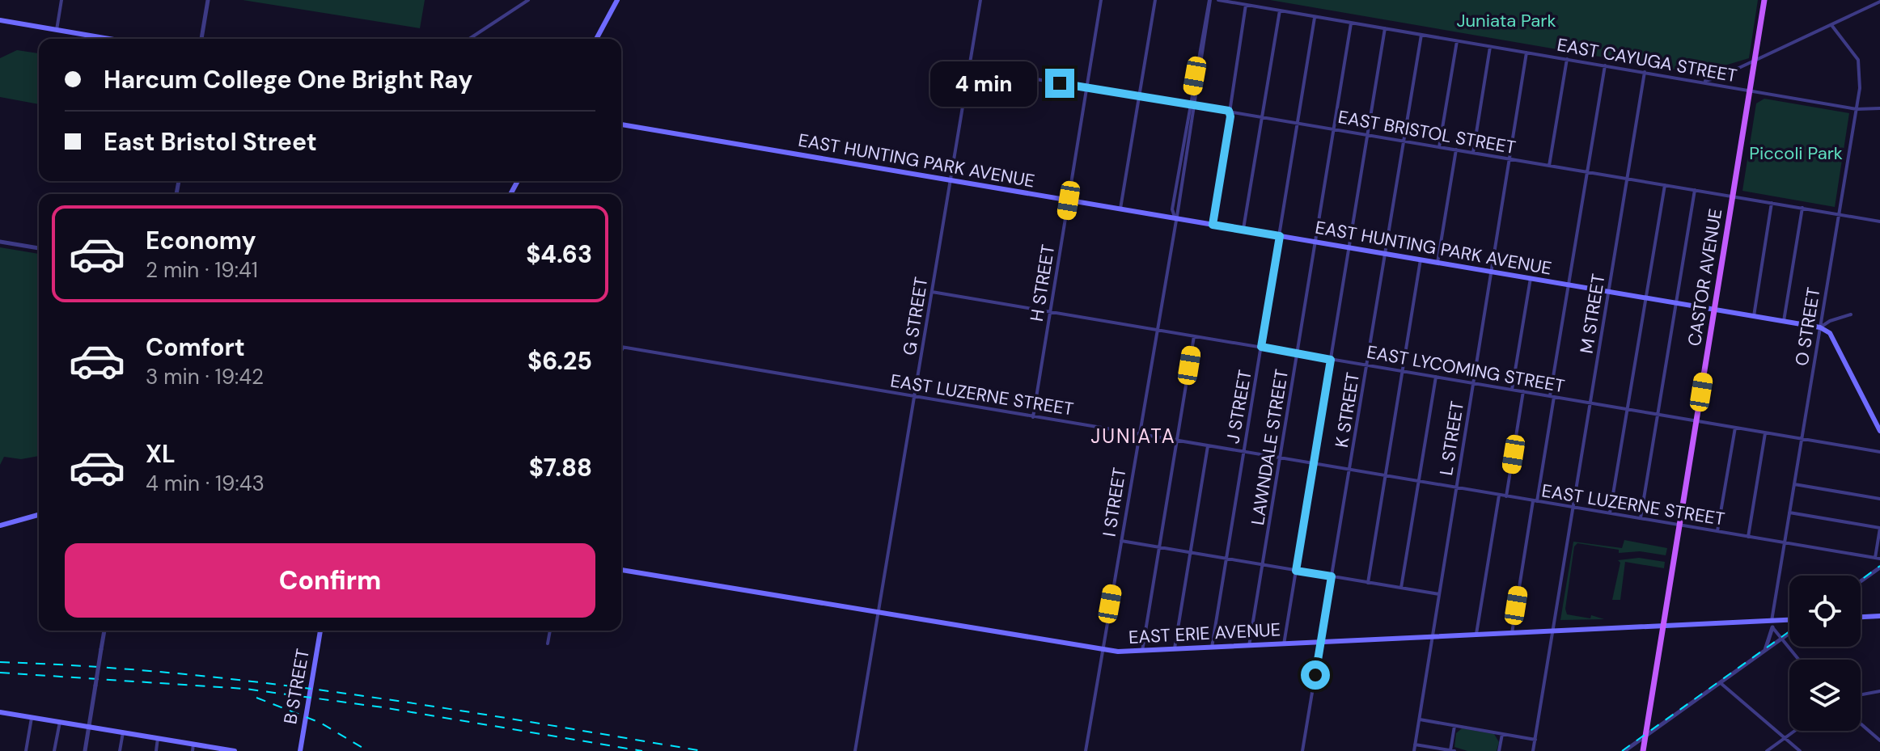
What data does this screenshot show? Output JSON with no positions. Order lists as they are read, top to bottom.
{
  "streets": {
    "main road": [
      "EAST HUNTING PARK AVENUE",
      "CASTOR AVENUE",
      "EAST ERIE AVENUE",
      "B STREET"
    ],
    "street": [
      "EAST CAYUGA STREET",
      "EAST BRISTOL STREET",
      "H STREET",
      "M STREET",
      "G STREET",
      "O STREET",
      "EAST LYCOMING STREET",
      "EAST LUZERNE STREET",
      "J STREET",
      "K STREET",
      "L STREET",
      "LAWNDALE STREET",
      "I STREET"
    ]
  },
  "crossings": [
    ["EAST CAYUGA STREET", "CASTOR AVENUE"],
    ["EAST CAYUGA STREET", "M STREET"],
    ["EAST CAYUGA STREET", "O STREET"],
    ["EAST CAYUGA STREET", "J STREET"],
    ["EAST CAYUGA STREET", "K STREET"],
    ["EAST CAYUGA STREET", "L STREET"],
    ["EAST CAYUGA STREET", "LAWNDALE STREET"],
    ["EAST BRISTOL STREET", "CASTOR AVENUE"],
    ["EAST BRISTOL STREET", "H STREET"],
    ["EAST BRISTOL STREET", "M STREET"],
    ["EAST BRISTOL STREET", "G STREET"],
    ["EAST BRISTOL STREET", "O STREET"],
    ["EAST BRISTOL STREET", "J STREET"],
    ["EAST BRISTOL STREET", "K STREET"],
    ["EAST BRISTOL STREET", "L STREET"],
    ["EAST BRISTOL STREET", "LAWNDALE STREET"],
    ["EAST BRISTOL STREET", "I STREET"],
    ["EAST HUNTING PARK AVENUE", "CASTOR AVENUE"],
    ["EAST HUNTING PARK AVENUE", "H STREET"],
    ["EAST HUNTING PARK AVENUE", "M STREET"],
    ["EAST HUNTING PARK AVENUE", "G STREET"],
    ["EAST HUNTING PARK AVENUE", "O STREET"],
    ["EAST HUNTING PARK AVENUE", "J STREET"],
    ["EAST HUNTING PARK AVENUE", "K STREET"],
    ["EAST HUNTING PARK AVENUE", "L STREET"],
    ["EAST HUNTING PARK AVENUE", "LAWNDALE STREET"],
    ["EAST HUNTING PARK AVENUE", "I STREET"],
    ["CASTOR AVENUE", "EAST LYCOMING STREET"],
    ["CASTOR AVENUE", "EAST LUZERNE STREET"],
    ["CASTOR AVENUE", "EAST ERIE AVENUE"],
    ["H STREET", "EAST LYCOMING STREET"],
    ["H STREET", "EAST LUZERNE STREET"],
    ["M STREET", "EAST LYCOMING STREET"],
    ["M STREET", "EAST LUZERNE STREET"],
    ["M STREET", "EAST ERIE AVENUE"],
    ["G STREET", "EAST LYCOMING STREET"],
    ["G STREET", "EAST LUZERNE STREET"],
    ["G STREET", "EAST ERIE AVENUE"],
    ["O STREET", "EAST LYCOMING STREET"],
    ["O STREET", "EAST LUZERNE STREET"],
    ["O STREET", "EAST ERIE AVENUE"],
    ["EAST LYCOMING STREET", "J STREET"],
    ["EAST LYCOMING STREET", "K STREET"],
    ["EAST LYCOMING STREET", "L STREET"],
    ["EAST LYCOMING STREET", "LAWNDALE STREET"],
    ["EAST LYCOMING STREET", "I STREET"],
    ["EAST LUZERNE STREET", "J STREET"],
    ["EAST LUZERNE STREET", "K STREET"],
    ["EAST LUZERNE STREET", "L STREET"],
    ["EAST LUZERNE STREET", "LAWNDALE STREET"],
    ["EAST LUZERNE STREET", "I STREET"],
    ["J STREET", "EAST ERIE AVENUE"],
    ["K STREET", "EAST ERIE AVENUE"],
    ["L STREET", "EAST ERIE AVENUE"],
    ["LAWNDALE STREET", "EAST ERIE AVENUE"],
    ["I STREET", "EAST ERIE AVENUE"]
  ],
  "districts": ["JUNIATA"],
  "parks": ["Juniata Park", "Piccoli Park"],
  "page": {
    "banner": ["Harcum College One Bright Ray", "East Bristol Street"],
    "bubble": "4 min",
    "list": [
      {
        "name": "Economy",
        "note": "2 min · 19:41",
        "value": "$4.63"
      },
      {
        "name": "Comfort",
        "note": "3 min · 19:42",
        "value": "$6.25"
      },
      {
        "name": "XL",
        "note": "4 min · 19:43",
        "value": "$7.88"
      }
    ],
    "buttons": "Confirm"
  }
}
